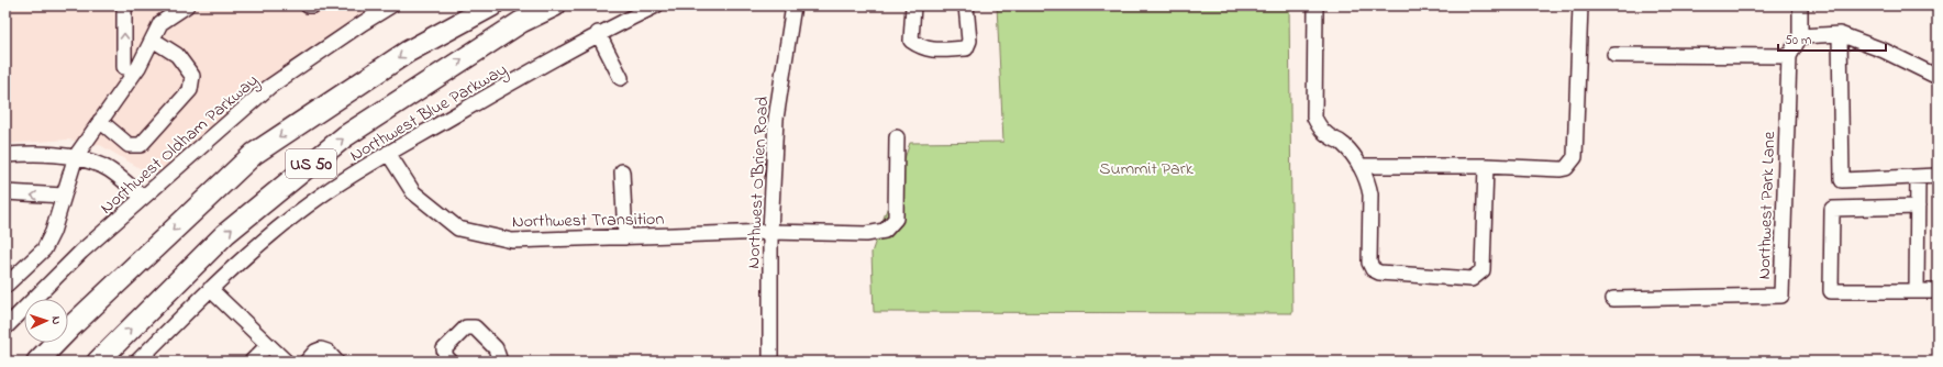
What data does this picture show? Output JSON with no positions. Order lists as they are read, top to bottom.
{
  "streets": {
    "highway": ["US 50"],
    "street": [
      "Northwest Blue Parkway",
      "Northwest Oldham Parkway",
      "Northwest O'Brien Road",
      "Northwest Park Lane",
      "Northwest Transition"
    ]
  },
  "crossings": [
    ["Northwest Blue Parkway", "Northwest Transition"],
    ["Northwest O'Brien Road", "Northwest Transition"]
  ],
  "parks": ["Summit Park"],
  "scale_bar": "50 m",
  "north": "right"
}
